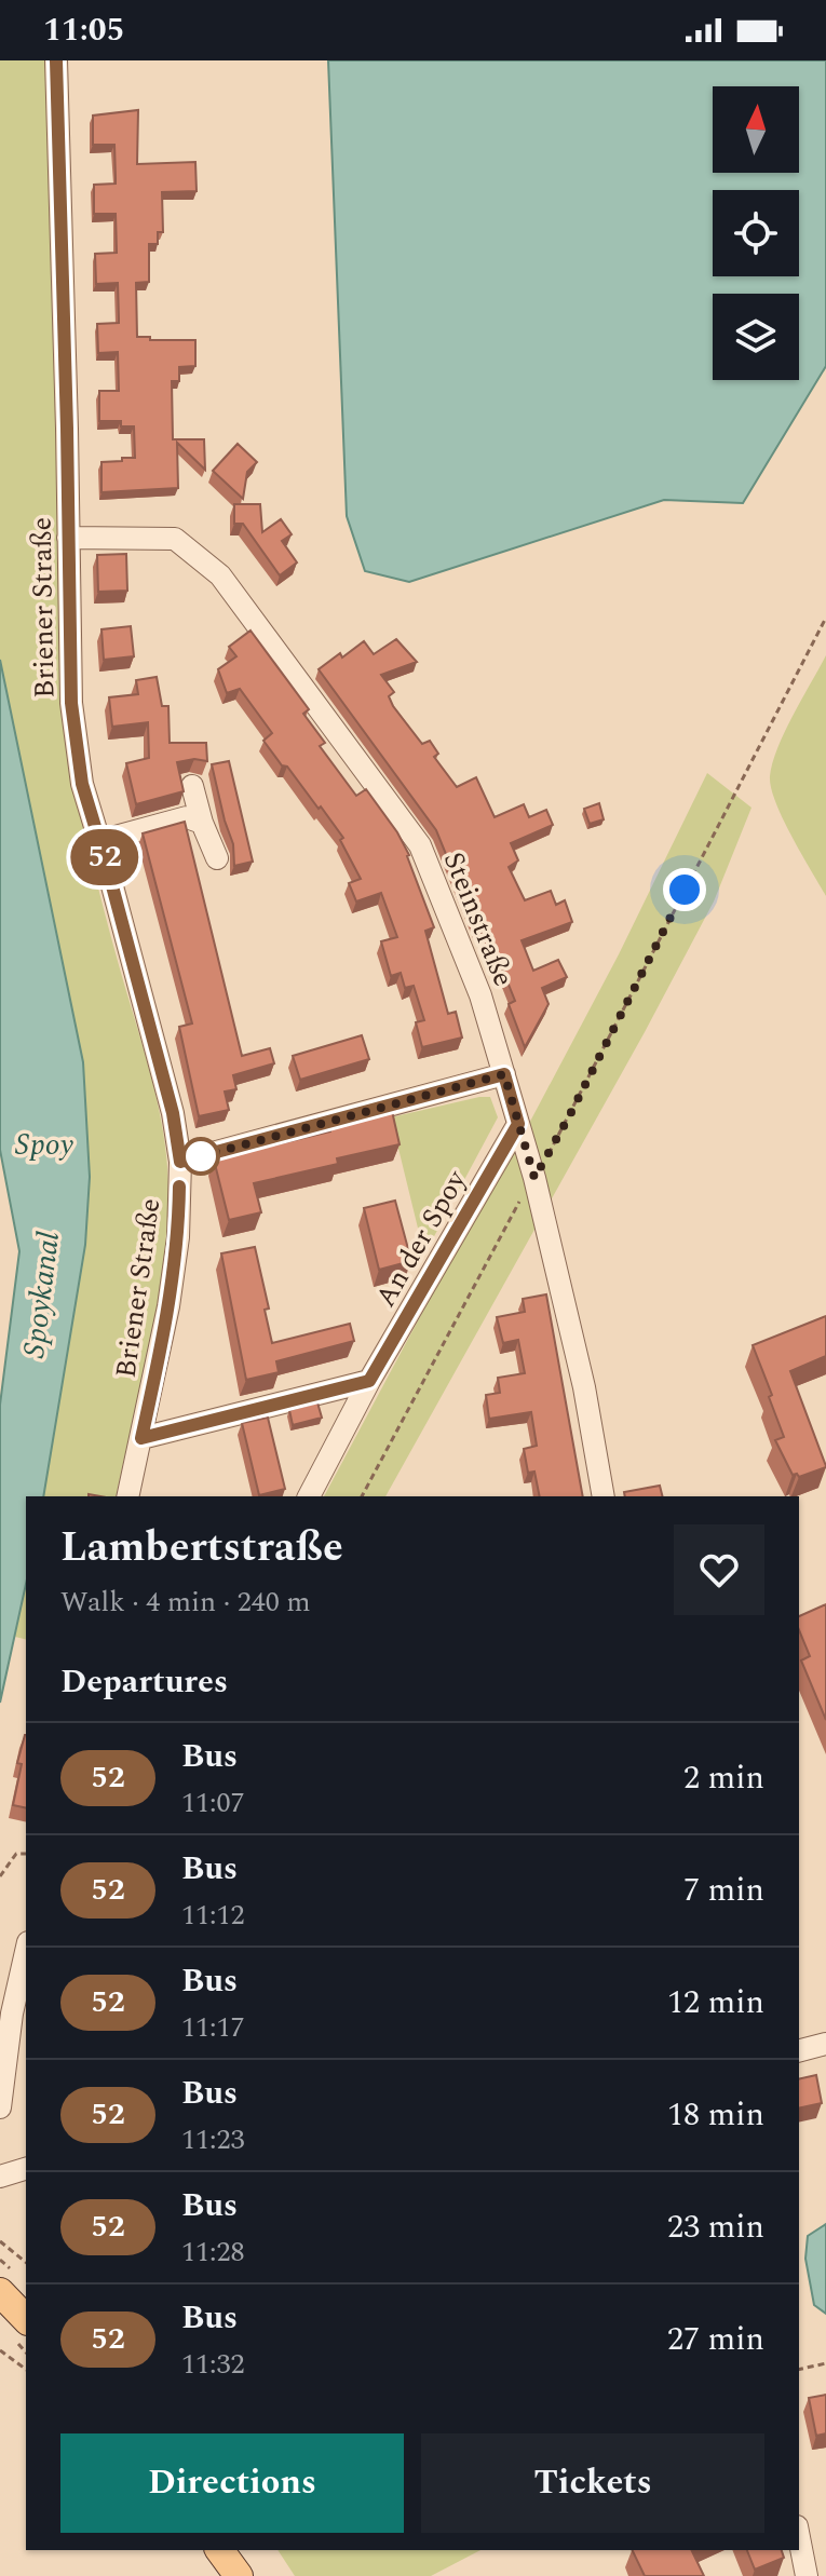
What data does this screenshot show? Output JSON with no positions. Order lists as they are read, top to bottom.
{
  "streets": {
    "street": ["Briener Straße", "Steinstraße", "An der Spoy"]
  },
  "crossings": [
    ["Briener Straße", "Steinstraße"],
    ["Steinstraße", "An der Spoy"]
  ],
  "water": ["Spoy", "Spoykanal"],
  "lines": ["bus line 52"],
  "north": "top",
  "page": {
    "status": "11:05",
    "on_map": "52",
    "heading": [
      ["Lambertstraße", "Walk · 4 min · 240 m"],
      "Departures"
    ],
    "list": [
      {
        "mark": "52",
        "name": "Bus",
        "note": "11:07",
        "value": "2 min"
      },
      {
        "mark": "52",
        "name": "Bus",
        "note": "11:12",
        "value": "7 min"
      },
      {
        "mark": "52",
        "name": "Bus",
        "note": "11:17",
        "value": "12 min"
      },
      {
        "mark": "52",
        "name": "Bus",
        "note": "11:23",
        "value": "18 min"
      },
      {
        "mark": "52",
        "name": "Bus",
        "note": "11:28",
        "value": "23 min"
      },
      {
        "mark": "52",
        "name": "Bus",
        "note": "11:32",
        "value": "27 min"
      }
    ],
    "buttons": ["Directions", "Tickets"]
  }
}
